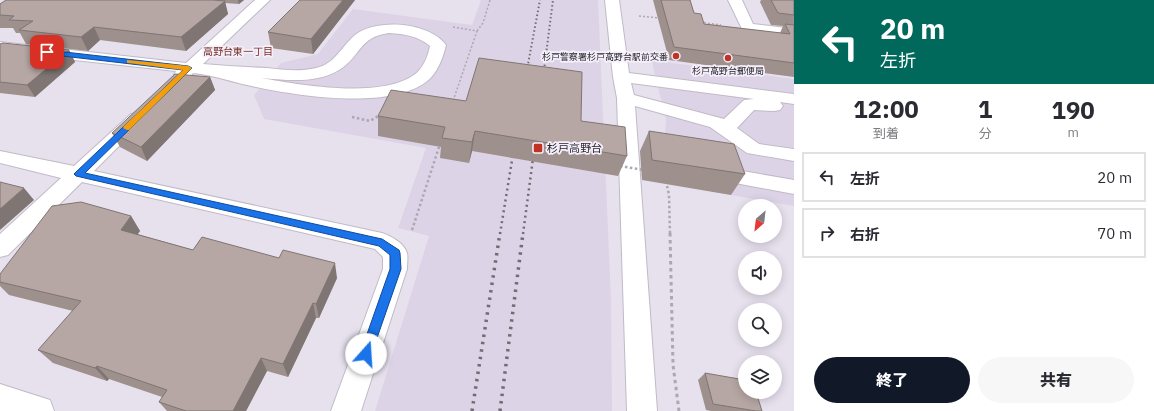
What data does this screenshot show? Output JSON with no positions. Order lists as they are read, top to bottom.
{
  "districts": ["高野台東一丁目"],
  "places": {
    "other": ["杉戸警察署杉戸高野台駅前交番", "杉戸高野台郵便局"],
    "transit": ["杉戸高野台"]
  },
  "north": "bottom left",
  "page": {
    "turn": ["20 m", "左折"],
    "eta": [
      "12:00",
      "到着",
      "1",
      "分",
      "190",
      "m"
    ],
    "list": [
      {
        "name": "左折",
        "value": "20 m"
      },
      {
        "name": "右折",
        "value": "70 m"
      }
    ],
    "buttons": ["終了", "共有"]
  }
}
